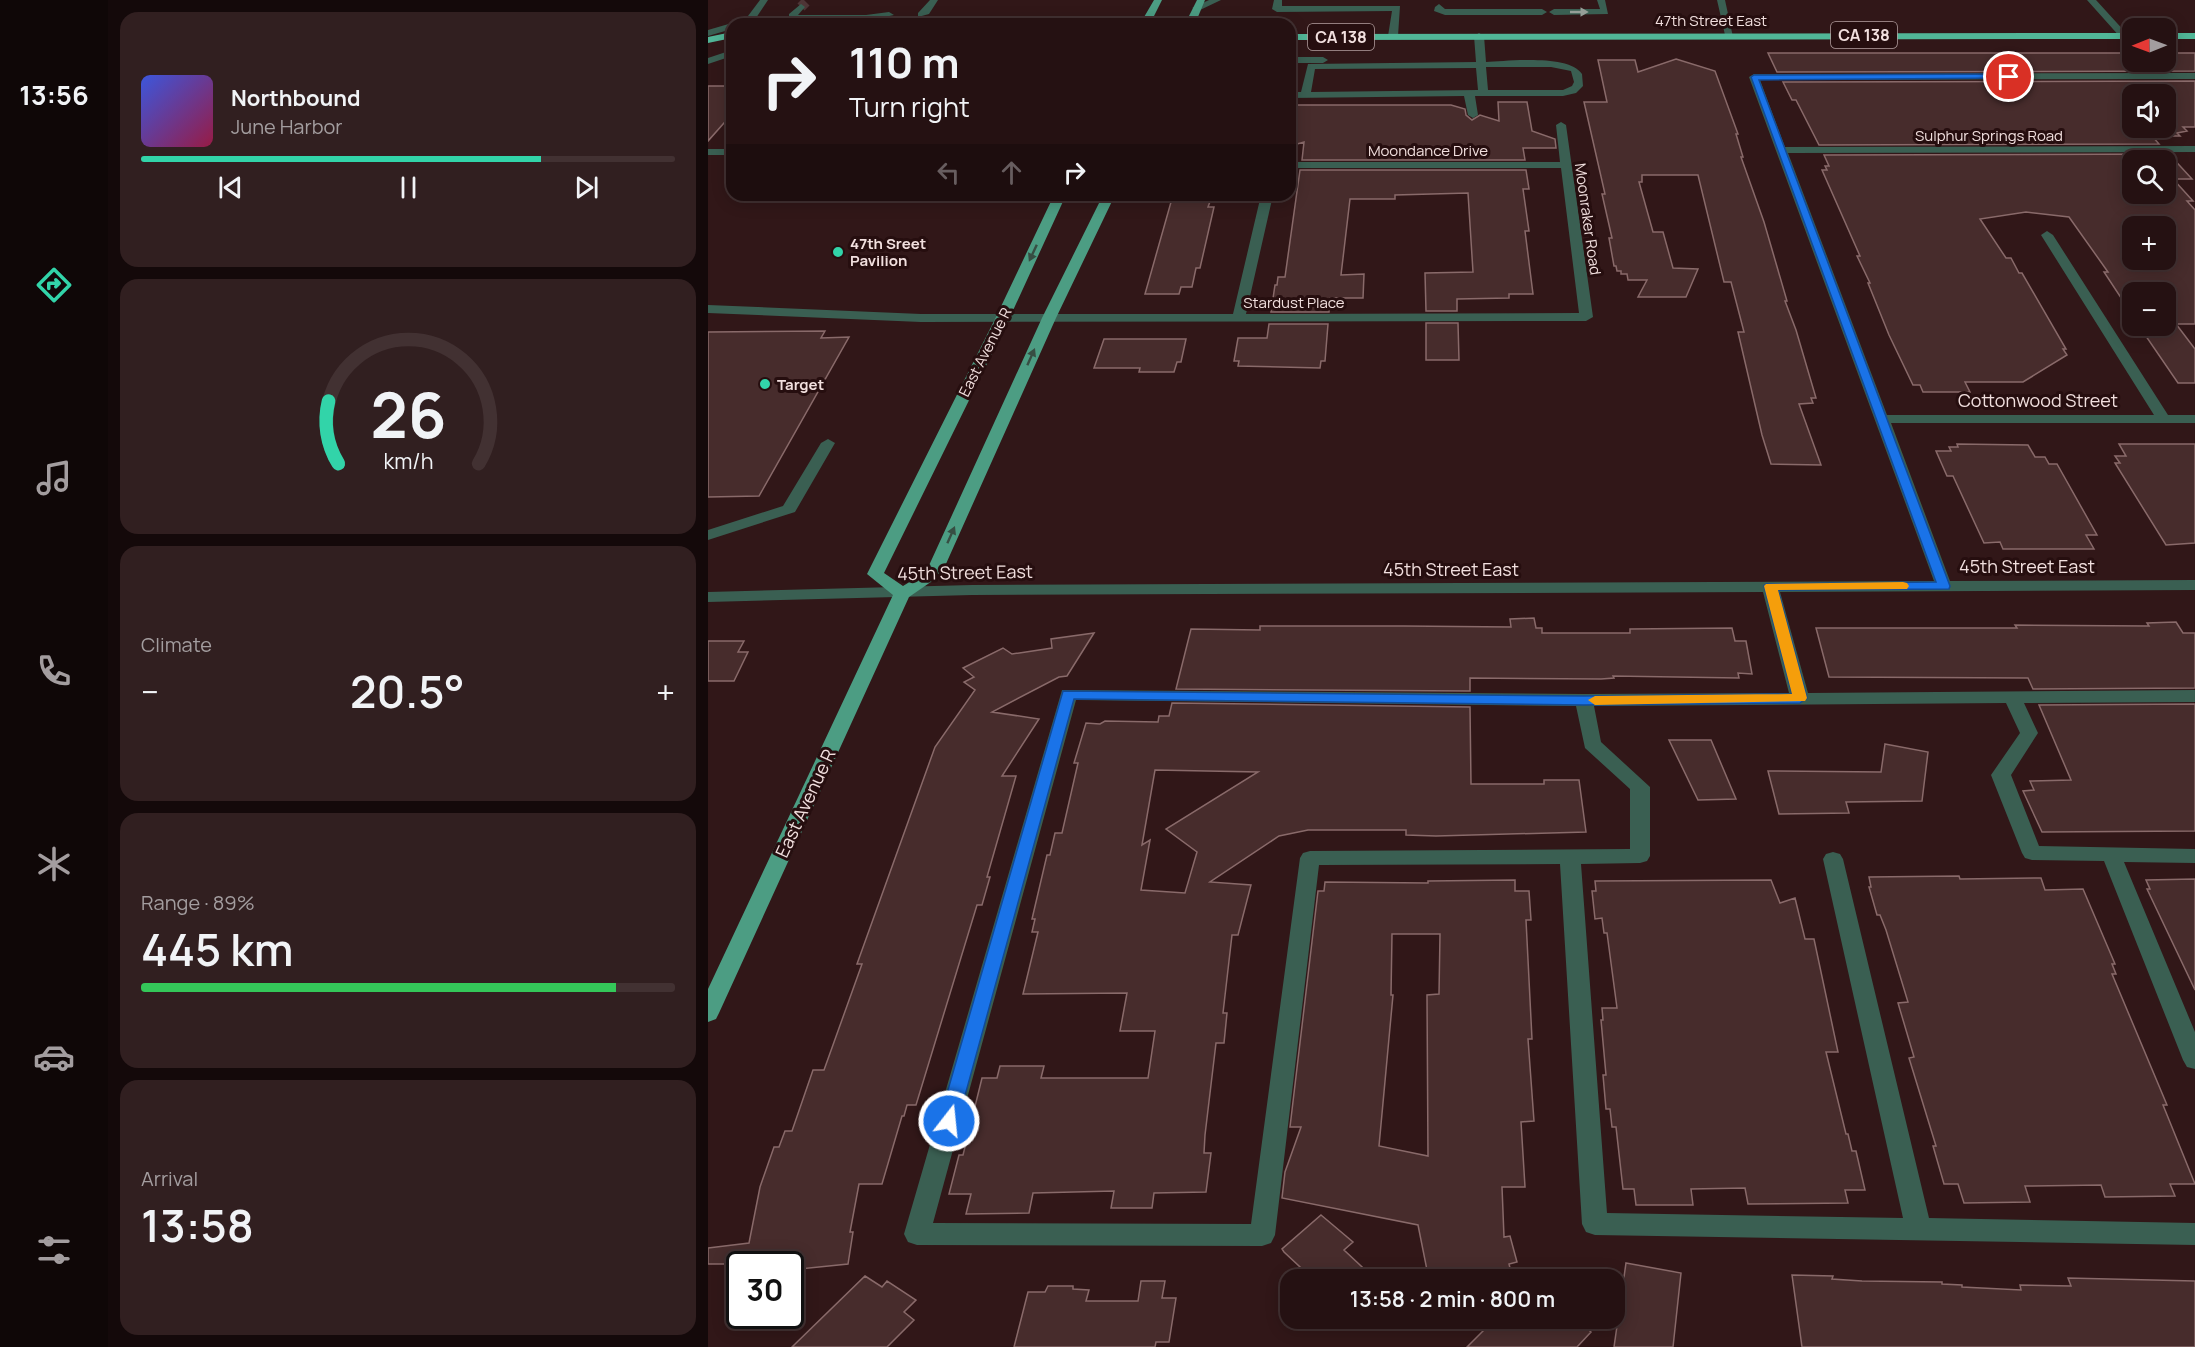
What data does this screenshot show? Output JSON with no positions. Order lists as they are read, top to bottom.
{
  "streets": {
    "highway": ["47th Street East", "CA 138"],
    "main road": ["East Avenue R"],
    "street": [
      "Sulphur Springs Road",
      "Moondance Drive",
      "Moonraker Road",
      "Stardust Place",
      "Cottonwood Street",
      "45th Street East"
    ]
  },
  "crossings": [
    ["Moondance Drive", "Moonraker Road"],
    ["Moonraker Road", "Stardust Place"],
    ["Stardust Place", "East Avenue R"],
    ["East Avenue R", "45th Street East"]
  ],
  "places": ["47th Sreet Pavilion", "Target"],
  "north": "left",
  "page": {
    "tabs": "13:56",
    "map_buttons": ["+", "−"],
    "turn": ["110 m", "Turn right"],
    "song": ["Northbound", "June Harbor"],
    "tile": [
      "Climate",
      ["Range · 89%", "445 km"],
      ["Arrival", "13:58"]
    ],
    "heat": ["−", "20.5°", "+"],
    "limit": "30",
    "trip": "13:58 · 2 min · 800 m",
    "gauge": ["26", "km/h"]
  }
}
